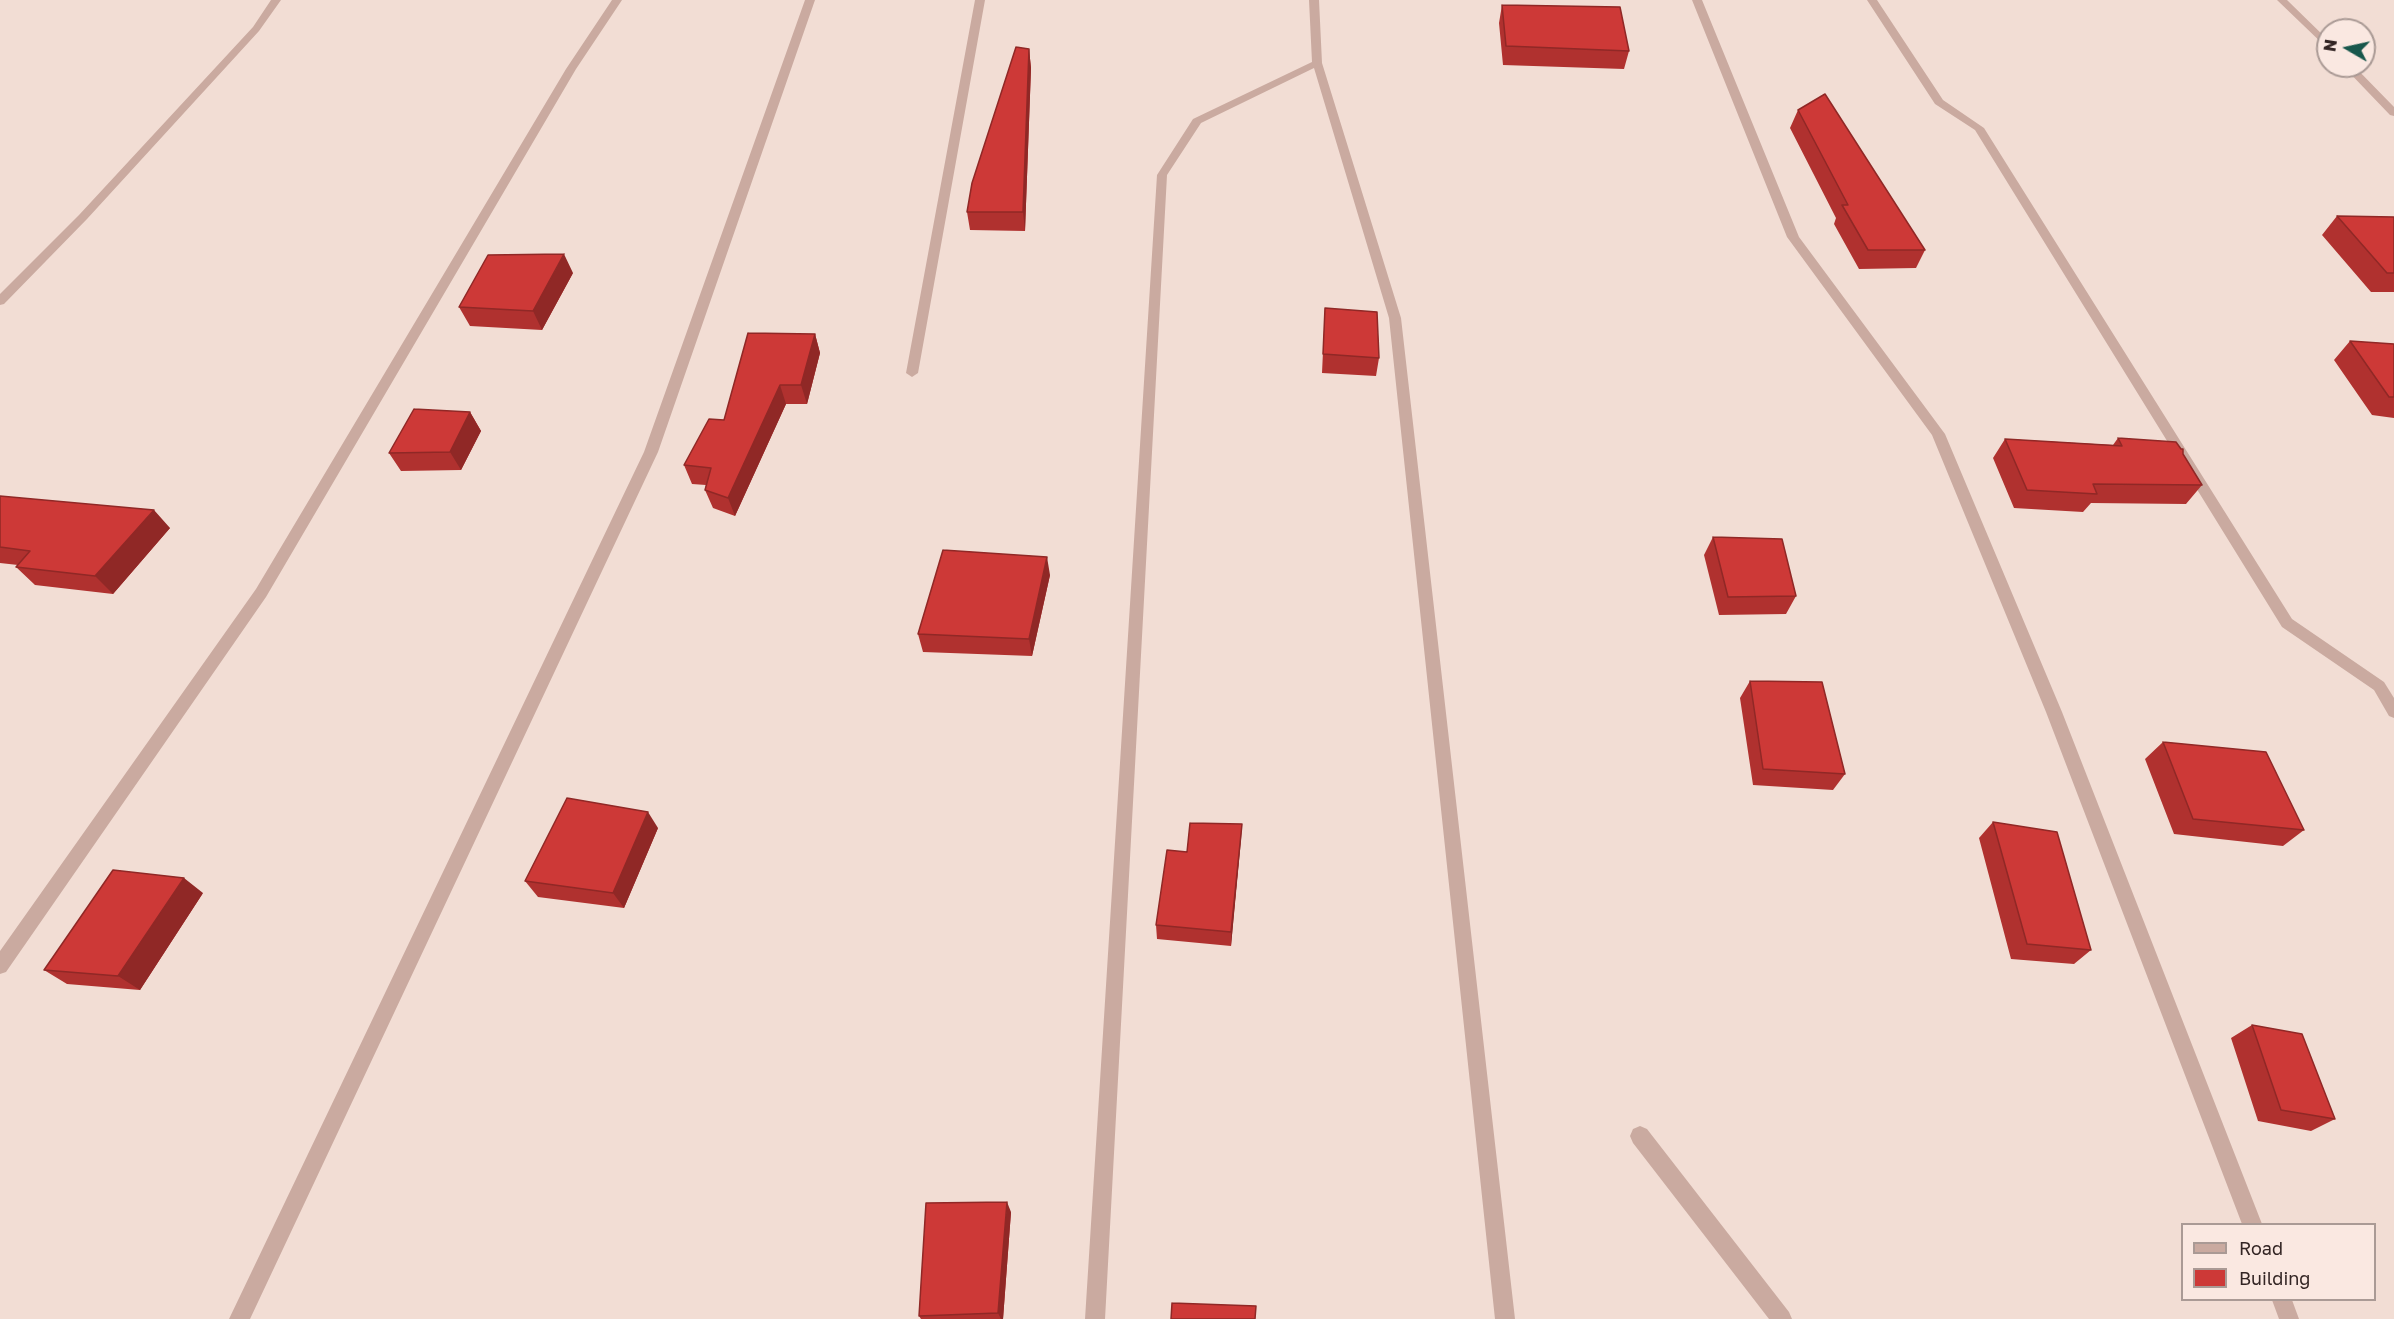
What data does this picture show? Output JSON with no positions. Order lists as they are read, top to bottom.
{
  "legend": ["Road", "Building"],
  "north": "left"
}
